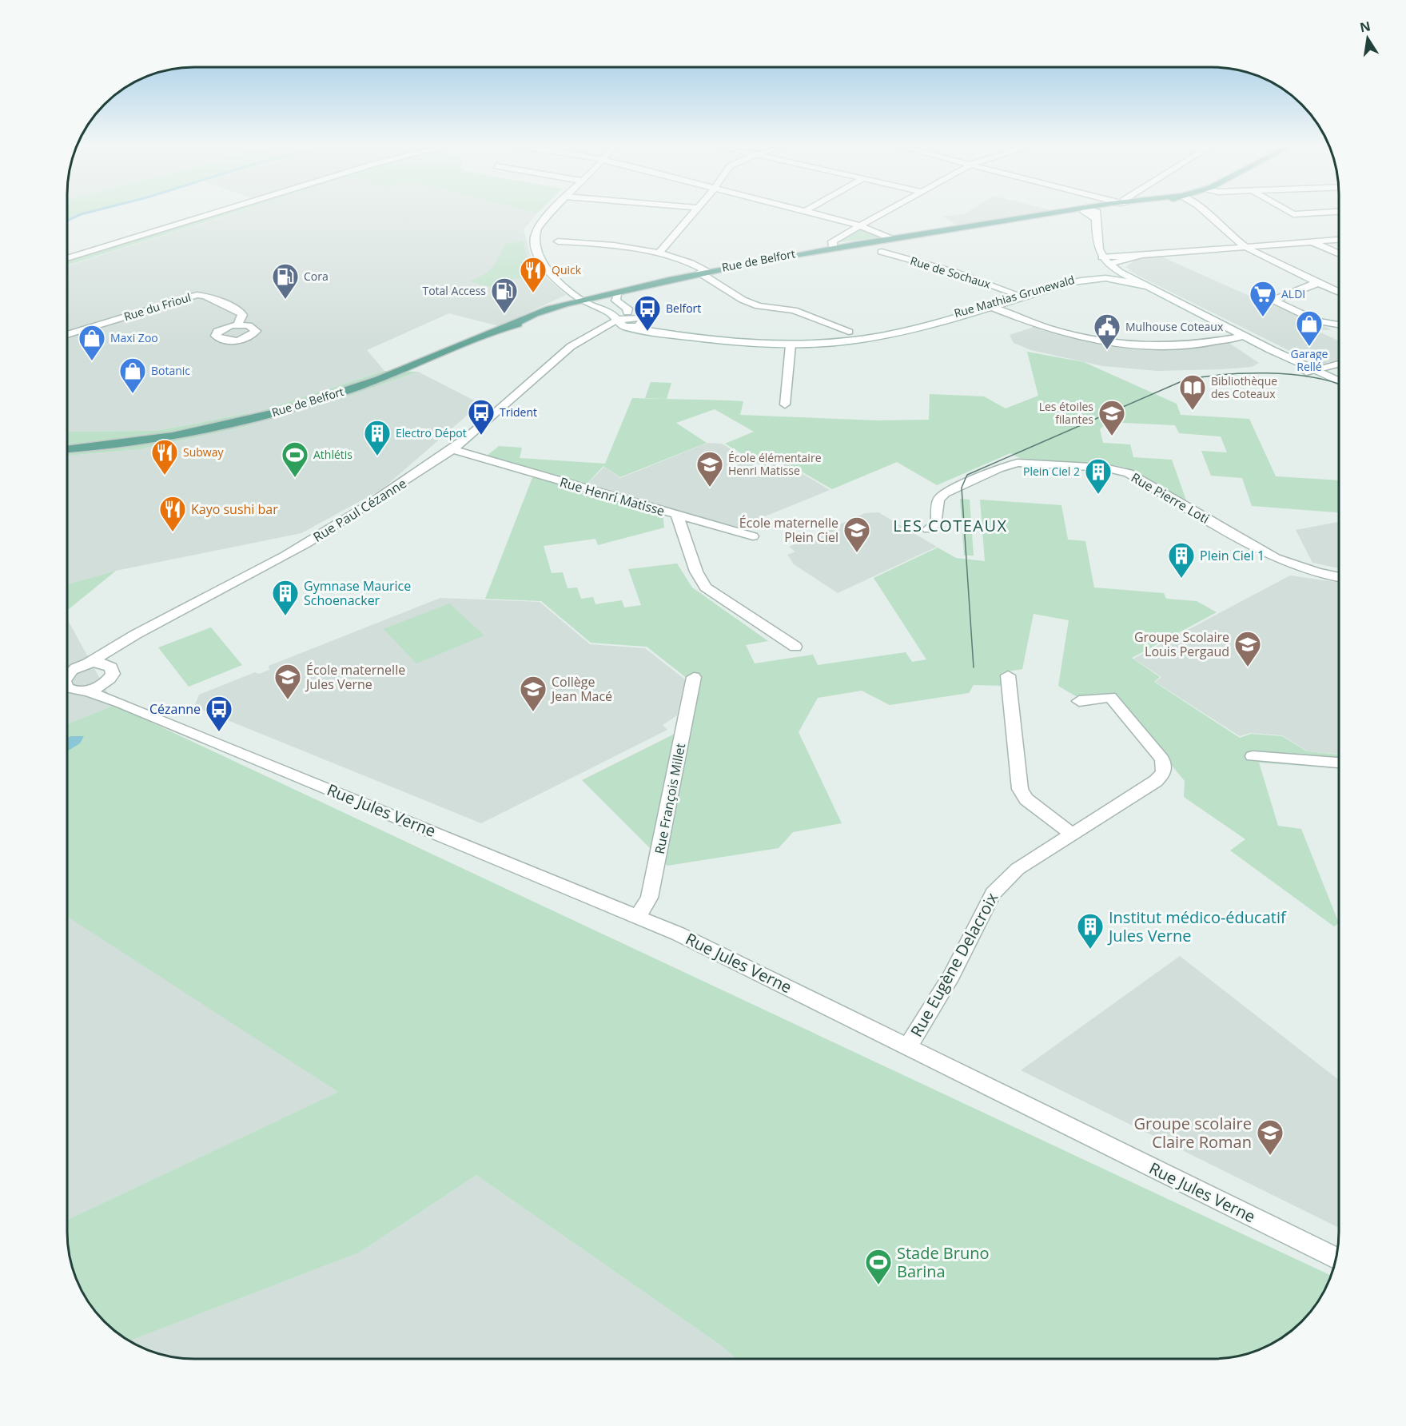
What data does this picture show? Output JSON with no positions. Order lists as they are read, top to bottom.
{
  "streets": {
    "main road": ["Rue de Belfort"],
    "street": [
      "Rue de Sochaux",
      "Rue Mathias Grunewald",
      "Rue du Frioul",
      "Rue Henri Matisse",
      "Rue Pierre Loti",
      "Rue Paul Cézanne",
      "Rue François Millet",
      "Rue Jules Verne",
      "Rue Eugène Delacroix"
    ]
  },
  "crossings": [
    ["Rue de Belfort", "Rue Mathias Grunewald"],
    ["Rue de Sochaux", "Rue Mathias Grunewald"],
    ["Rue Mathias Grunewald", "Rue Paul Cézanne"],
    ["Rue Henri Matisse", "Rue Paul Cézanne"],
    ["Rue Paul Cézanne", "Rue Jules Verne"],
    ["Rue François Millet", "Rue Jules Verne"],
    ["Rue Jules Verne", "Rue Eugène Delacroix"]
  ],
  "districts": ["LES COTEAUX"],
  "places": {
    "restaurant": ["Quick", "Subway", "Kayo sushi bar"],
    "fuel station": ["Cora", "Total Access"],
    "supermarket": ["ALDI"],
    "bus stop": ["Belfort", "Trident", "Cézanne"],
    "shop": ["Garage Rellé", "Maxi Zoo", "Botanic"],
    "public building": ["Mulhouse Coteaux"],
    "library": ["Bibliothèque des Coteaux"],
    "school or university": [
      "Les étoiles filantes",
      "École élémentaire Henri Matisse",
      "École maternelle Plein Ciel",
      "Groupe Scolaire Louis Pergaud",
      "École maternelle Jules Verne",
      "Collège Jean Macé",
      "Groupe scolaire Claire Roman"
    ],
    "building": [
      "Electro Dépot",
      "Plein Ciel 2",
      "Plein Ciel 1",
      "Gymnase Maurice Schoenacker",
      "Institut médico-éducatif Jules Verne"
    ],
    "sports": ["Athlétis", "Stade Bruno Barina"]
  },
  "north": "top"
}
